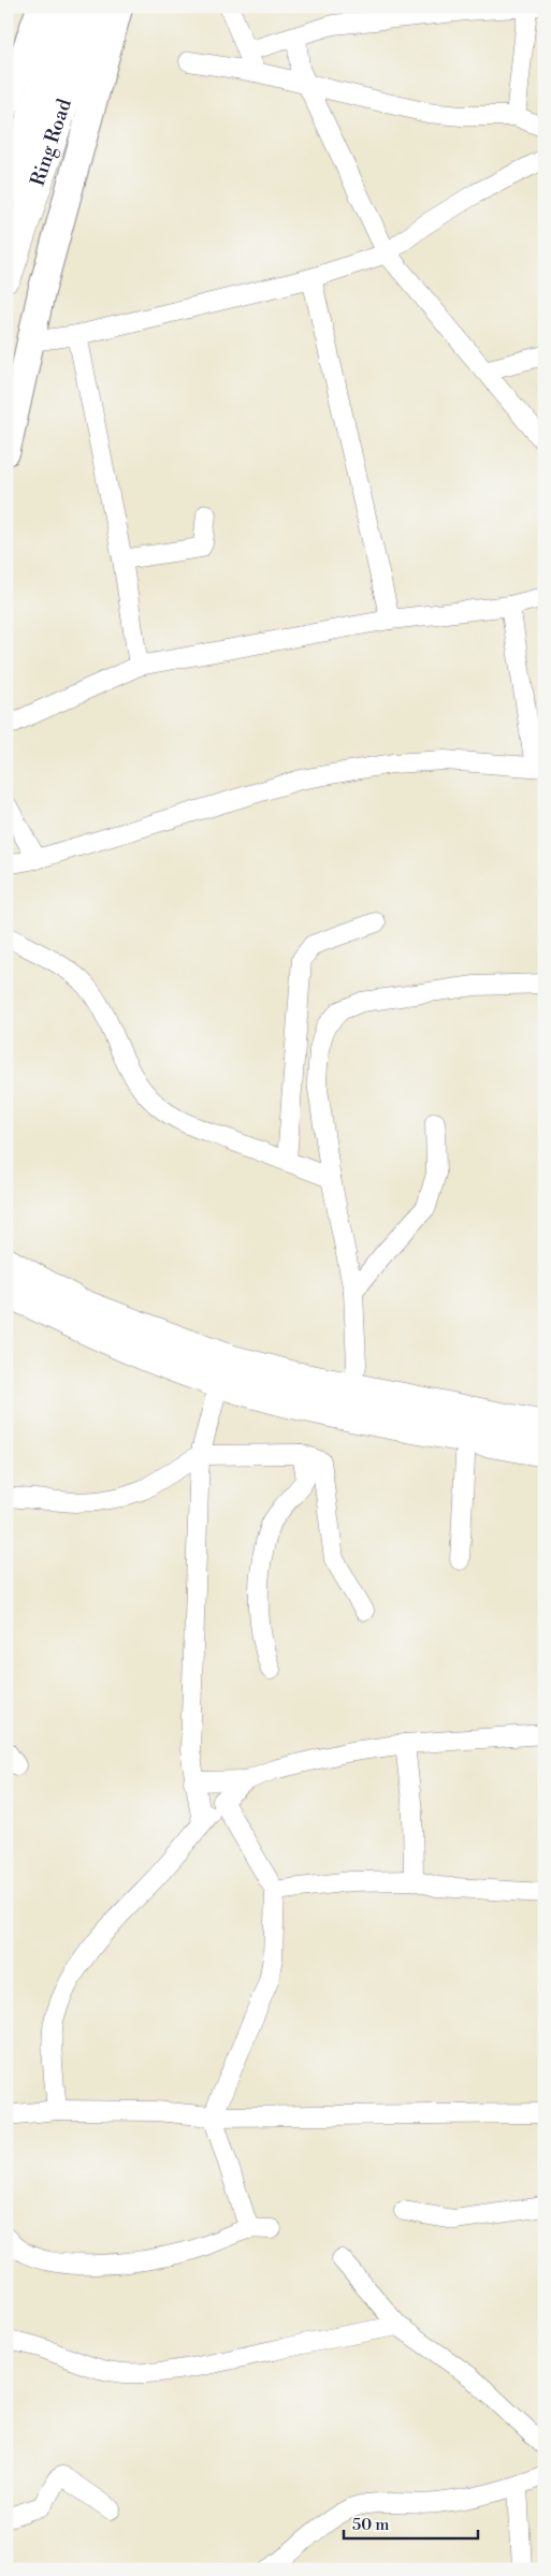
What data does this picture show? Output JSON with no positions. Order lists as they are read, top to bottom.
{
  "streets": {
    "main road": ["Ring Road"]
  },
  "scale_bar": "50 m"
}
